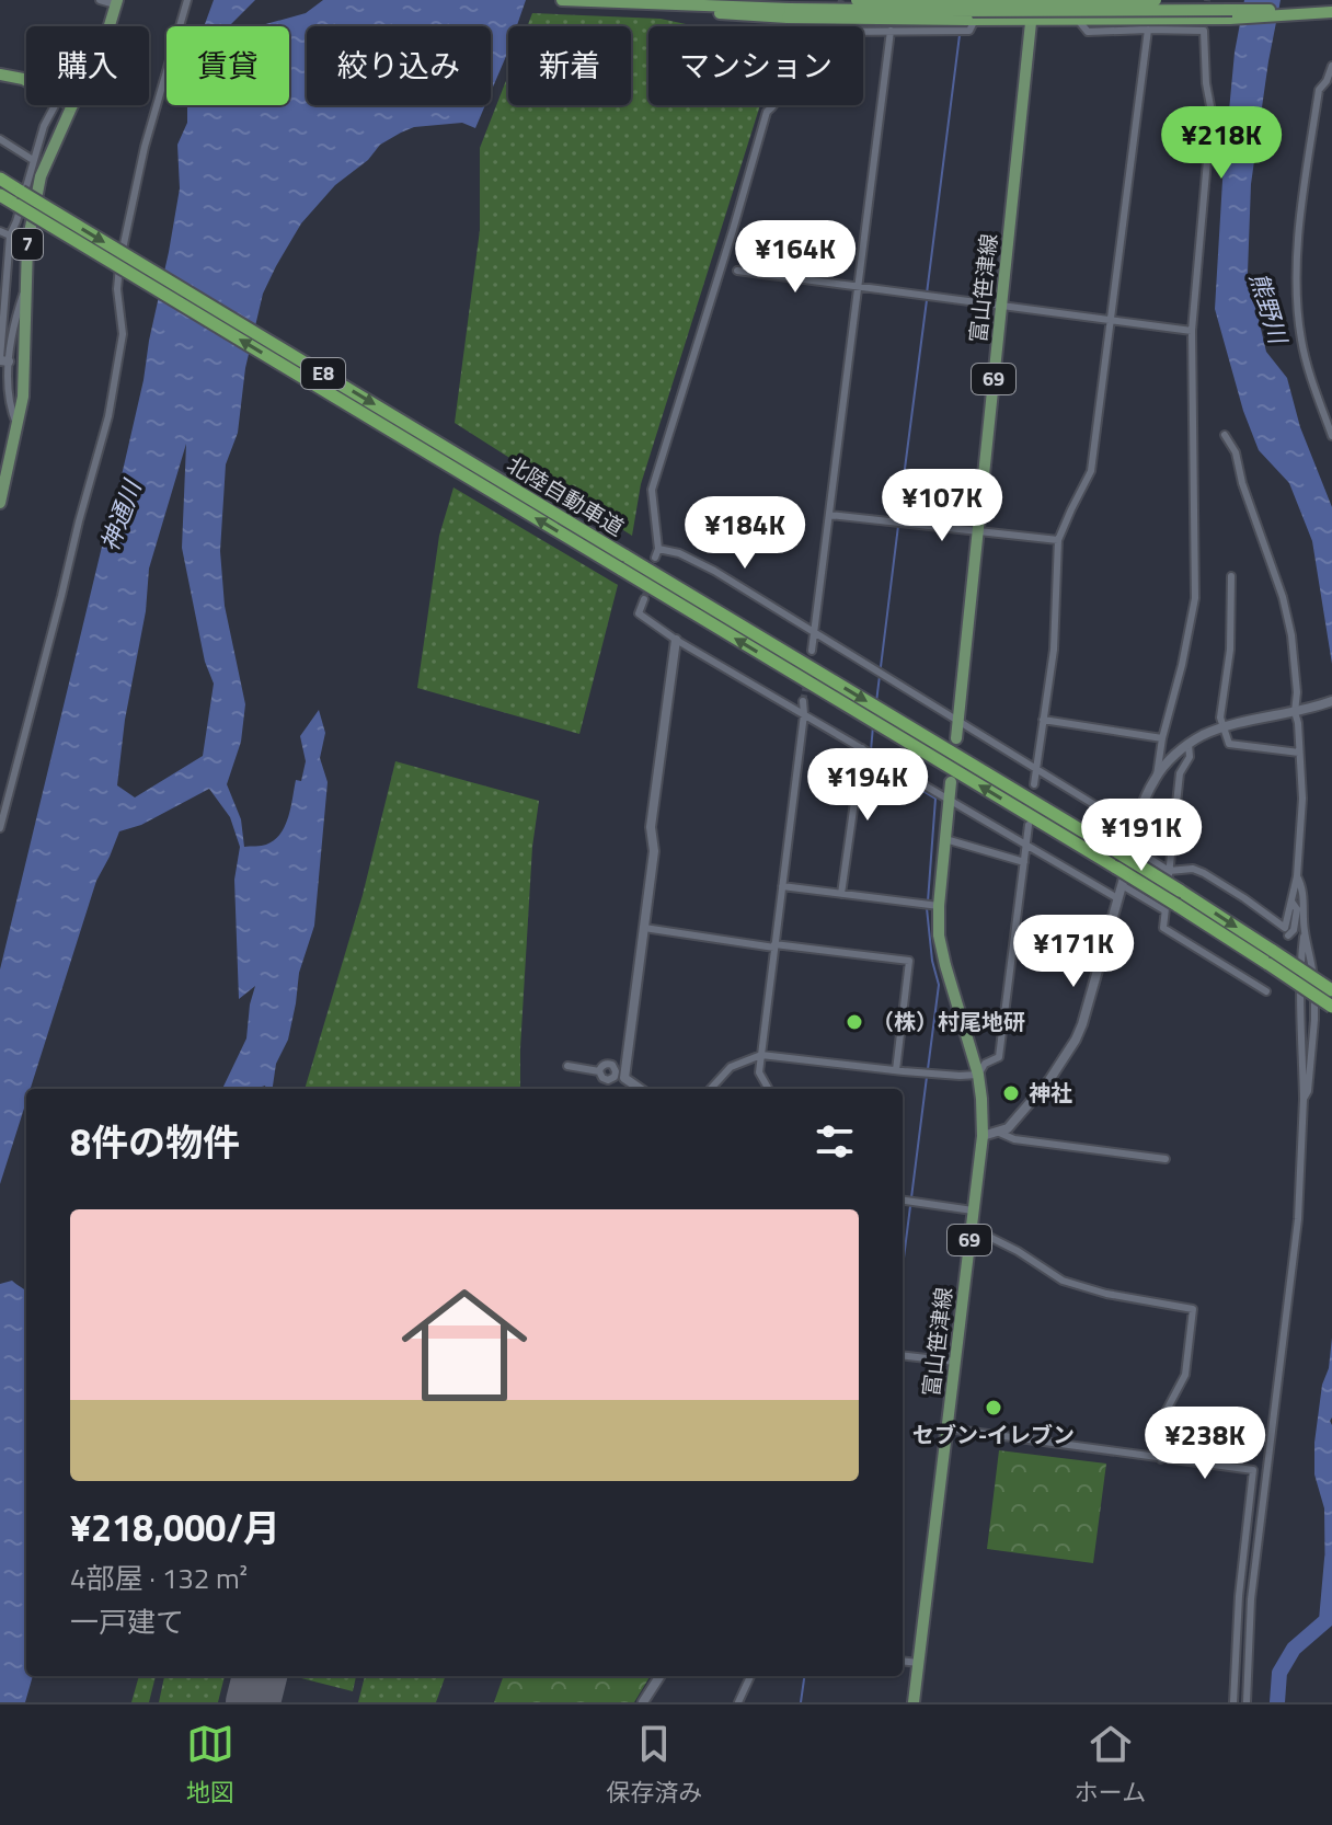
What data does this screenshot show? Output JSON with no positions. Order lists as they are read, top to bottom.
{
  "streets": {
    "highway": ["E8", "北陸自動車道"],
    "main road": ["7", "富山笹津線", "69"]
  },
  "water": ["熊野川", "神通川"],
  "places": ["（株）村尾地研", "神社", "セブン-イレブン"],
  "page": {
    "chip": [
      "購入",
      "賃貸",
      "絞り込み",
      "新着",
      "マンション"
    ],
    "price": [
      "¥218K",
      "¥164K",
      "¥107K",
      "¥184K",
      "¥194K",
      "¥191K",
      "¥171K",
      "¥238K"
    ],
    "heading": "8件の物件",
    "list": [
      {
        "name": "¥218,000/月",
        "note": "4部屋 · 132 m² · 一戸建て"
      }
    ],
    "tabs": ["地図", "保存済み", "ホーム"]
  }
}
